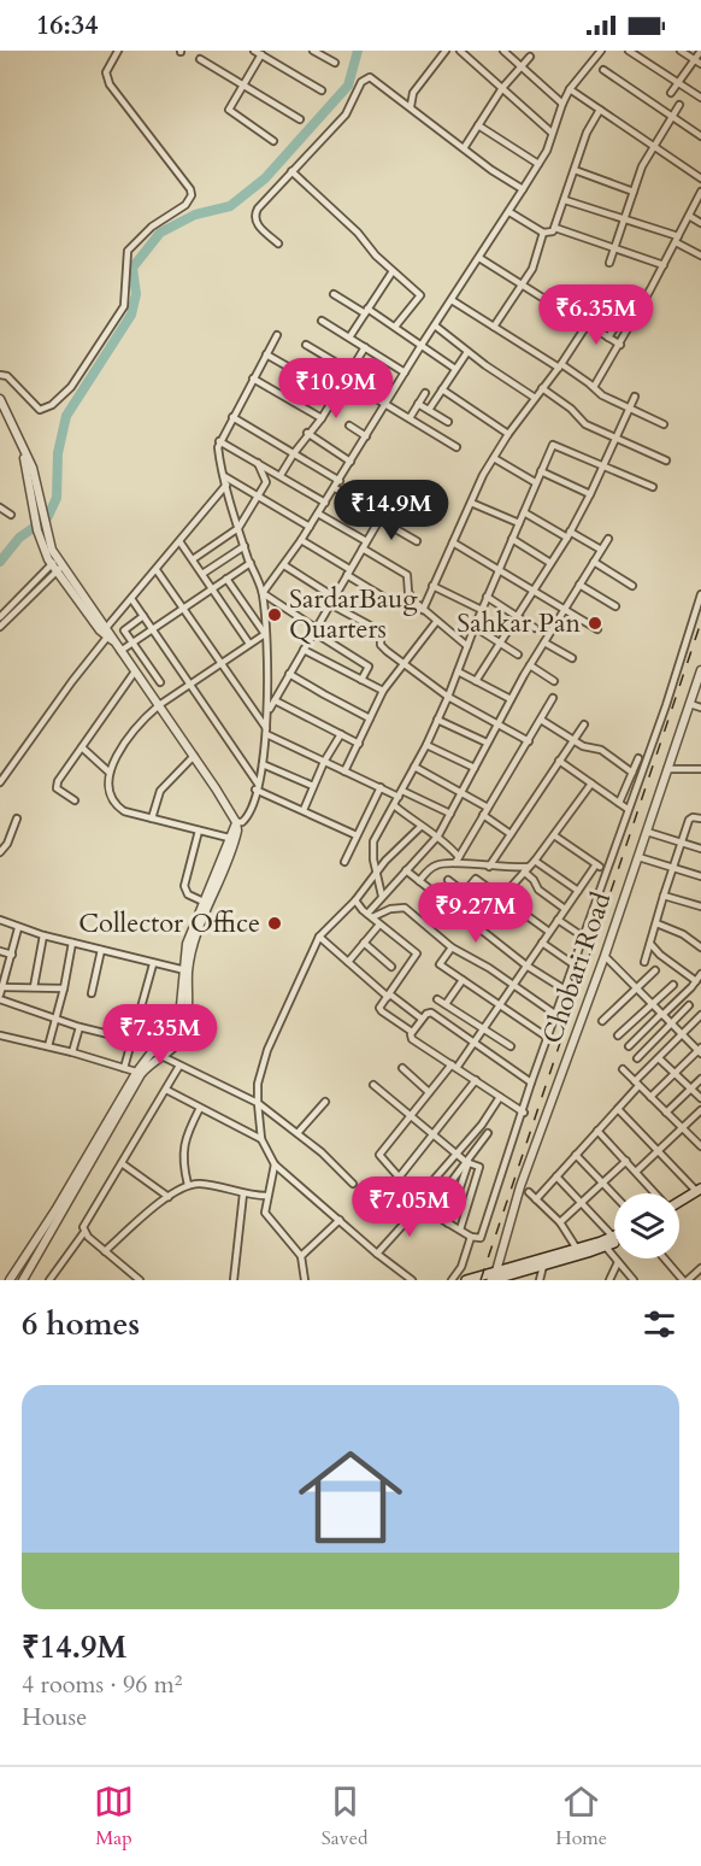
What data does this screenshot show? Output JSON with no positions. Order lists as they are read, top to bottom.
{
  "streets": {
    "street": ["Chobari Road"]
  },
  "places": ["SardarBaug Quarters", "Sahkar Pan", "Collector Office"],
  "page": {
    "status": "16:34",
    "price": [
      "₹6.35M",
      "₹10.9M",
      "₹14.9M",
      "₹9.27M",
      "₹7.35M",
      "₹7.05M"
    ],
    "heading": "6 homes",
    "list": [
      {
        "name": "₹14.9M",
        "note": "4 rooms · 96 m² · House"
      }
    ],
    "tabs": ["Map", "Saved", "Home"]
  }
}
